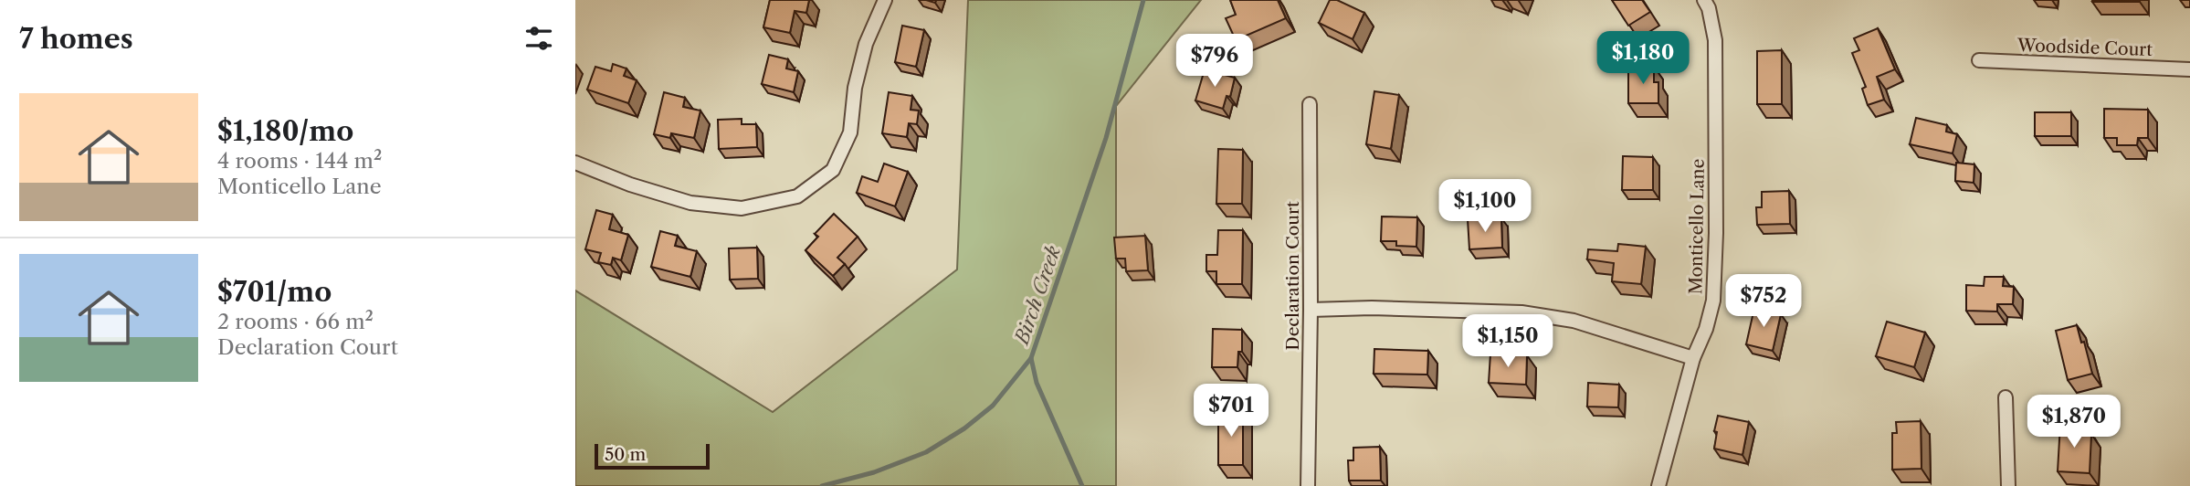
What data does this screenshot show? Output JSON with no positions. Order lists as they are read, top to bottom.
{
  "streets": {
    "street": ["Woodside Court", "Monticello Lane", "Declaration Court"]
  },
  "water": ["Birch Creek"],
  "scale_bar": "50 m",
  "page": {
    "heading": "7 homes",
    "price": [
      "$1,180",
      "$796",
      "$1,100",
      "$752",
      "$1,150",
      "$701",
      "$1,870"
    ],
    "list": [
      {
        "name": "$1,180/mo",
        "note": "4 rooms · 144 m² · Monticello Lane"
      },
      {
        "name": "$701/mo",
        "note": "2 rooms · 66 m² · Declaration Court"
      }
    ],
    "scale": "50 m"
  }
}
